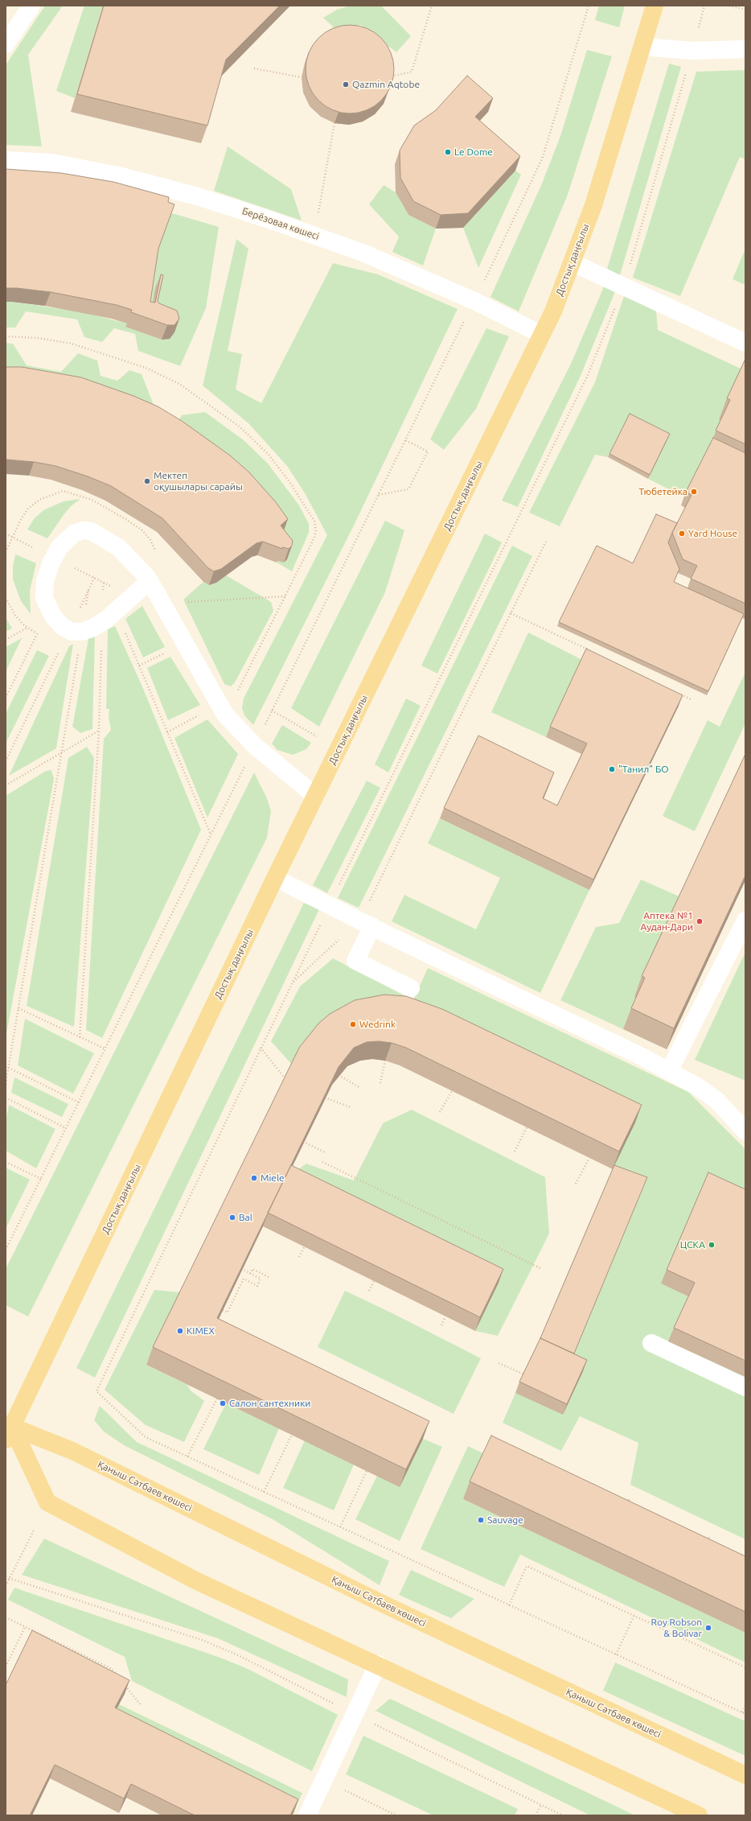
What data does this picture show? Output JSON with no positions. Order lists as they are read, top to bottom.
{
  "streets": {
    "main road": ["Достық даңғылы", "Қаныш Сәтбаев көшесі"],
    "street": ["Берёзовая көшесі"]
  },
  "crossings": [
    ["Берёзовая көшесі", "Достық даңғылы"],
    ["Достық даңғылы", "Қаныш Сәтбаев көшесі"]
  ],
  "places": [
    "Qazmin Aqtobe",
    "Le Dome",
    "Мектеп оқушылары сарайы",
    "Тюбетейка",
    "Yard House",
    "\"Танил\" БО",
    "Аптека №1 Аудан-Дари",
    "Wedrink",
    "Miele",
    "Bal",
    "ЦСКА",
    "KIMEX",
    "Салон сантехники",
    "Sauvage",
    "Roy Robson & Bolivar"
  ]
}
